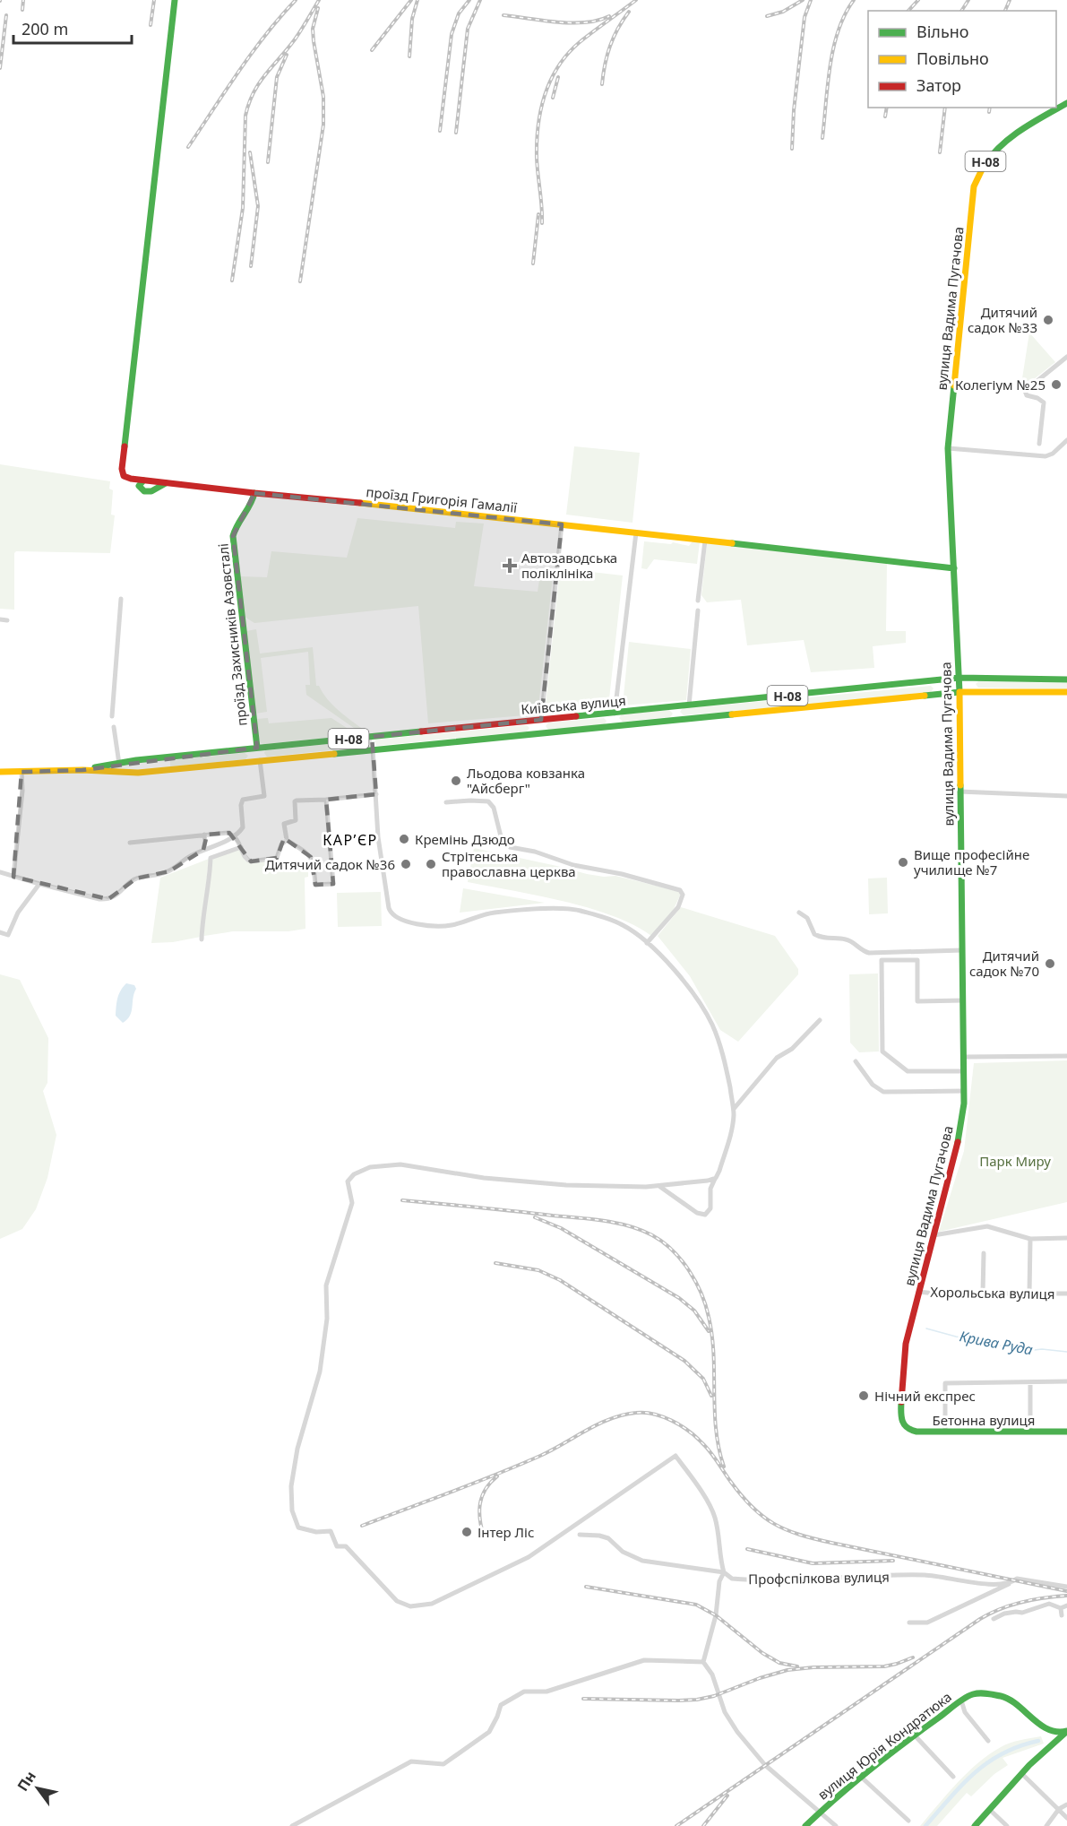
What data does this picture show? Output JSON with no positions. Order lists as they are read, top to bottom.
{
  "streets": {
    "street": [
      "Н-08",
      "вулиця Вадима Пугачова",
      "проїзд Григорія Гамалії",
      "проїзд Захисників Азовсталі",
      "Київська вулиця",
      "Хорольська вулиця",
      "Бетонна вулиця",
      "Профспілкова вулиця",
      "вулиця Юрія Кондратюка"
    ]
  },
  "crossings": [
    ["вулиця Вадима Пугачова", "проїзд Григорія Гамалії"],
    ["вулиця Вадима Пугачова", "Київська вулиця"],
    ["вулиця Вадима Пугачова", "Хорольська вулиця"],
    ["вулиця Вадима Пугачова", "Бетонна вулиця"],
    ["проїзд Григорія Гамалії", "проїзд Захисників Азовсталі"],
    ["проїзд Захисників Азовсталі", "Київська вулиця"]
  ],
  "districts": ["КАР’ЄР"],
  "water": ["Крива Руда"],
  "parks": ["Парк Миру"],
  "places": {
    "other": [
      "Дитячий садок №33",
      "Колегіум №25",
      "Льодова ковзанка \"Айсберг\"",
      "Кремінь Дзюдо",
      "Вище професійне училище №7",
      "Дитячий садок №36",
      "Стрітенська православна церква",
      "Дитячий садок №70",
      "Нічний експрес",
      "Інтер Ліс"
    ],
    "health": ["Автозаводська поліклініка"]
  },
  "legend": ["Вільно", "Повільно", "Затор"],
  "scale_bar": "200 m",
  "north": "top left"
}
